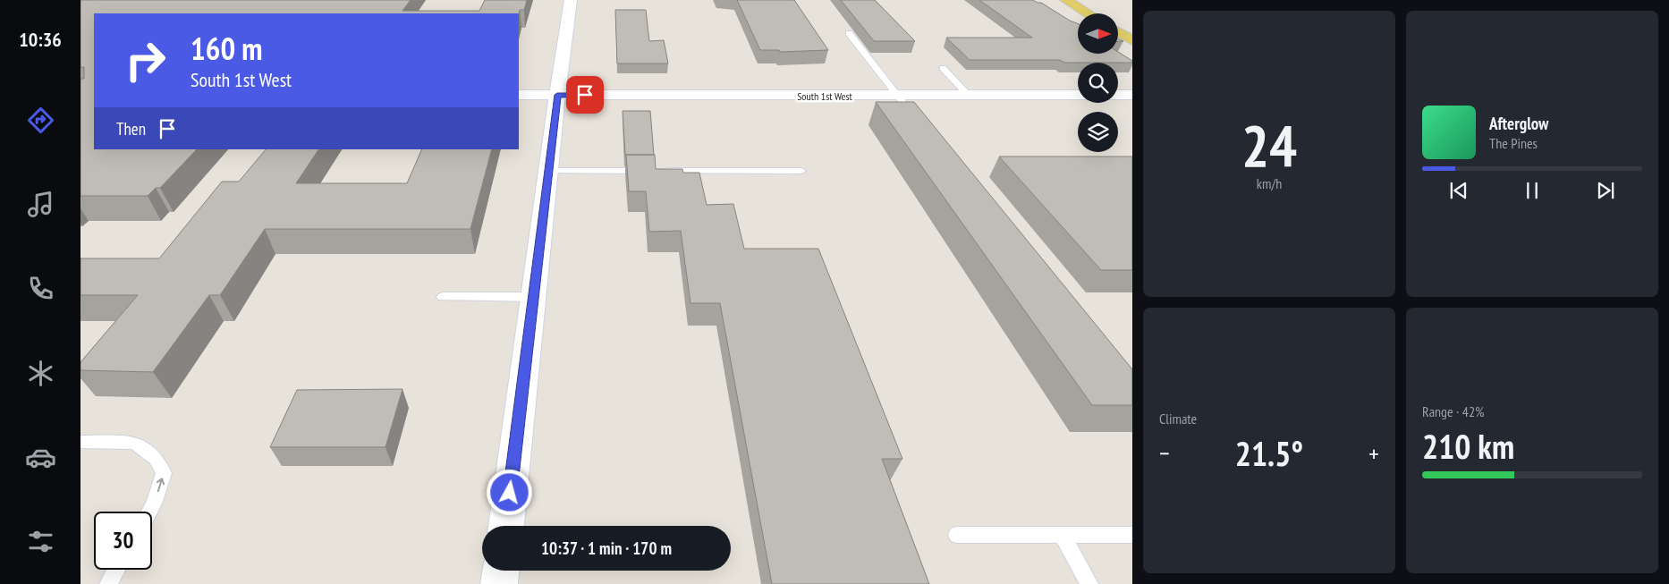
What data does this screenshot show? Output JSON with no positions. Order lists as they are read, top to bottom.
{
  "streets": {
    "street": ["South 1st West"]
  },
  "north": "right",
  "page": {
    "tabs": "10:36",
    "tile": [
      ["24", "km/h"],
      "Climate",
      ["Range · 42%", "210 km"]
    ],
    "turn": ["160 m", "South 1st West"],
    "song": ["Afterglow", "The Pines"],
    "then": "Then",
    "heat": ["−", "21.5°", "+"],
    "limit": "30",
    "trip": "10:37 · 1 min · 170 m"
  }
}
